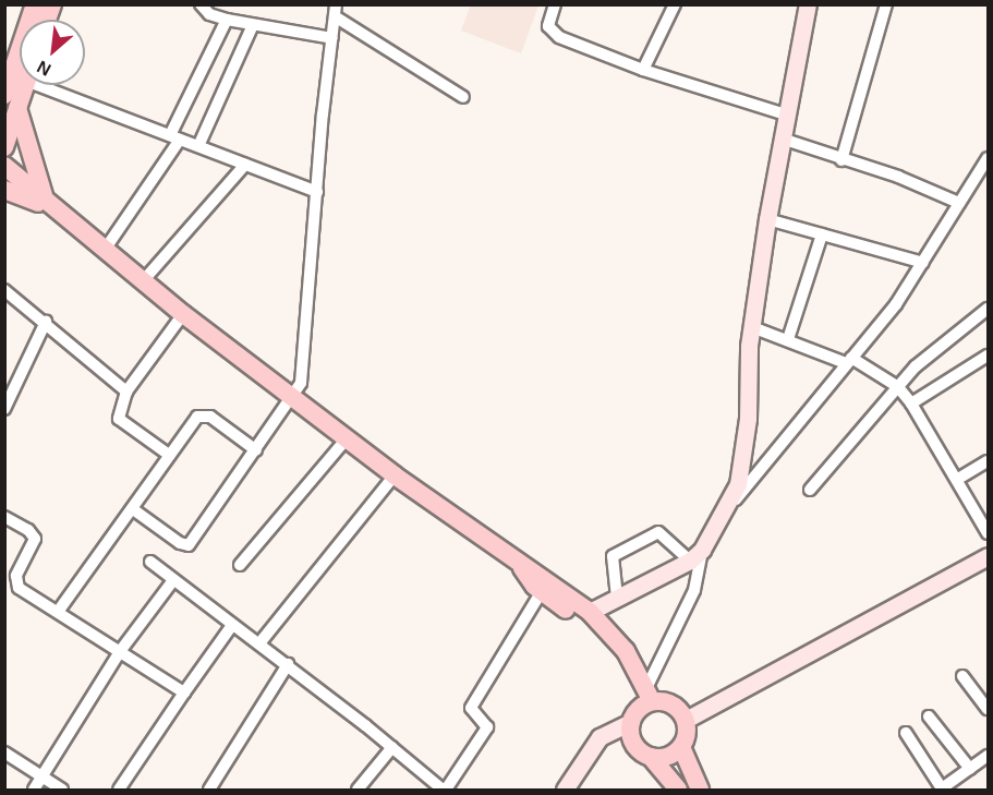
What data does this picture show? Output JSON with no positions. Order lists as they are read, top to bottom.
{
  "north": "bottom left"
}
